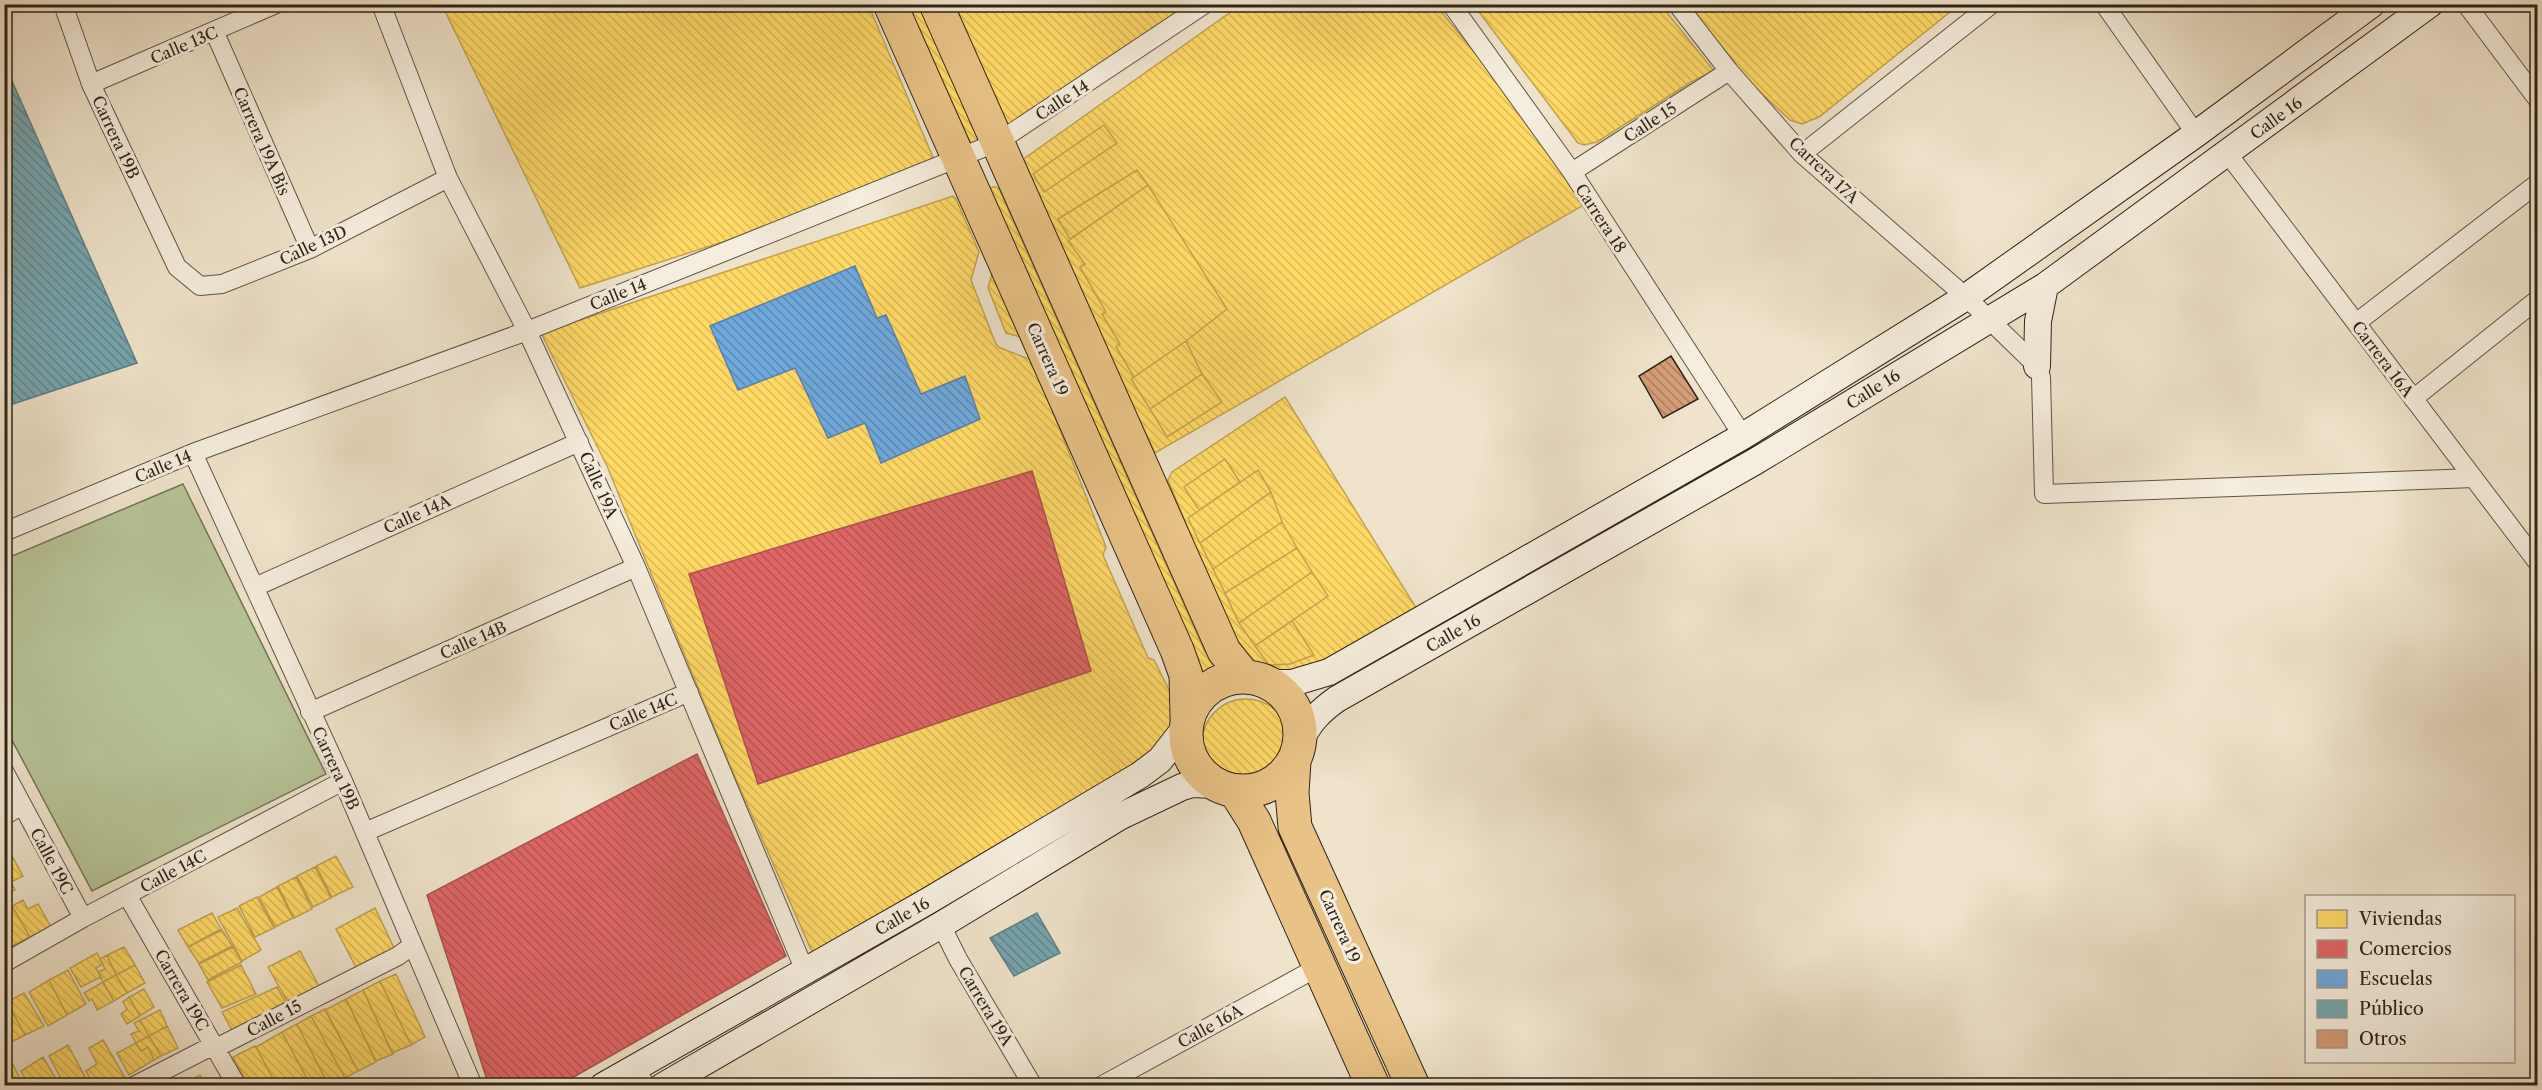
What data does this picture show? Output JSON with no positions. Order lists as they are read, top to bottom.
{
  "streets": {
    "highway": ["Carrera 19"],
    "main road": ["Calle 16"],
    "street": [
      "Calle 13C",
      "Calle 14",
      "Calle 15",
      "Carrera 19B",
      "Carrera 19A Bis",
      "Carrera 17A",
      "Carrera 18",
      "Calle 13D",
      "Carrera 16A",
      "Calle 19A",
      "Calle 14A",
      "Calle 14B",
      "Calle 14C",
      "Calle 19C",
      "Carrera 19C",
      "Carrera 19A",
      "Calle 16A"
    ]
  },
  "crossings": [
    ["Calle 13C", "Carrera 19B"],
    ["Calle 13C", "Carrera 19A Bis"],
    ["Calle 14", "Carrera 19B"],
    ["Calle 14", "Carrera 19"],
    ["Calle 14", "Calle 19A"],
    ["Calle 16", "Carrera 17A"],
    ["Calle 16", "Carrera 18"],
    ["Calle 16", "Carrera 19"],
    ["Calle 16", "Carrera 16A"],
    ["Calle 16", "Calle 19A"],
    ["Calle 16", "Carrera 19A"],
    ["Calle 15", "Carrera 19B"],
    ["Calle 15", "Carrera 17A"],
    ["Calle 15", "Carrera 18"],
    ["Calle 15", "Carrera 19C"],
    ["Carrera 19B", "Calle 13D"],
    ["Carrera 19B", "Calle 14A"],
    ["Carrera 19B", "Calle 14B"],
    ["Carrera 19B", "Calle 14C"],
    ["Carrera 19A Bis", "Calle 13D"],
    ["Calle 13D", "Calle 19A"],
    ["Calle 19A", "Calle 14A"],
    ["Calle 19A", "Calle 14B"],
    ["Calle 19A", "Calle 14C"],
    ["Calle 14C", "Calle 19C"],
    ["Calle 14C", "Carrera 19C"]
  ],
  "legend": [
    "Viviendas",
    "Comercios",
    "Escuelas",
    "Público",
    "Otros"
  ]
}
